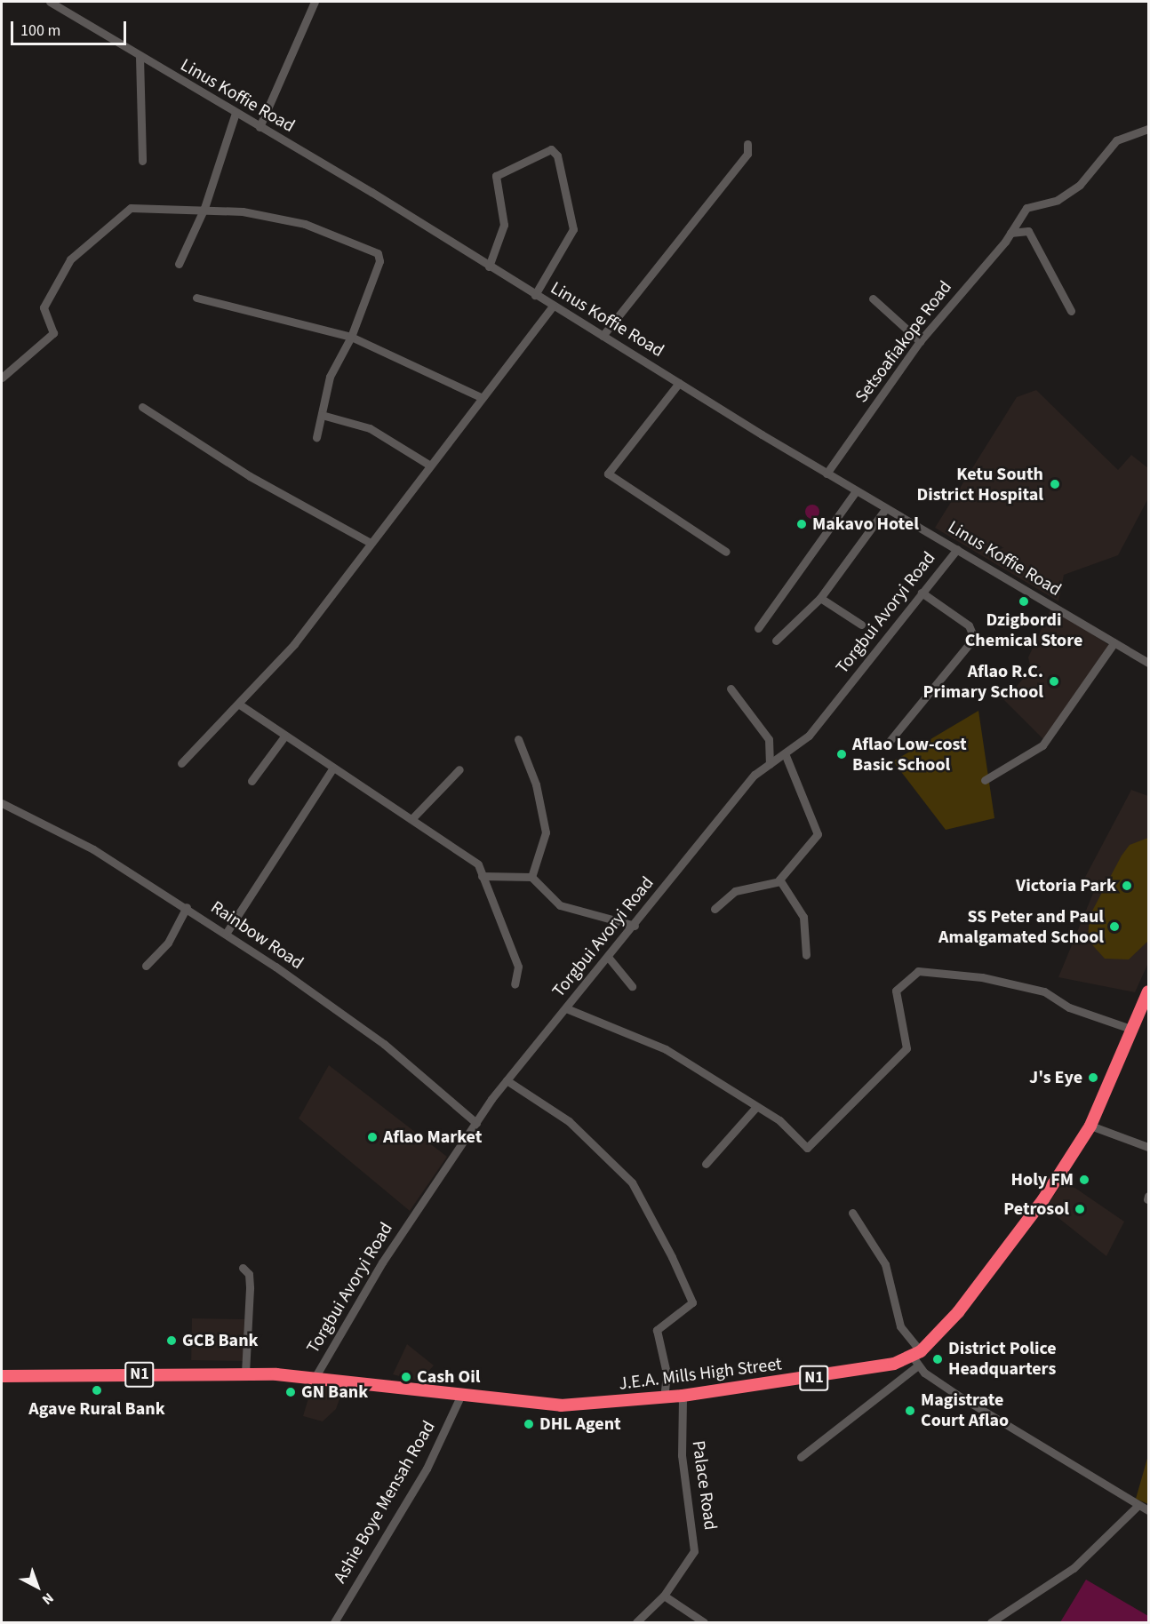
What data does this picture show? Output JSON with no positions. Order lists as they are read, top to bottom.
{
  "streets": {
    "highway": ["N1", "J.E.A. Mills High Street"],
    "street": [
      "Linus Koffie Road",
      "Setsoafiakope Road",
      "Torgbui Avoryi Road",
      "Rainbow Road",
      "Palace Road",
      "Ashie Boye Mensah Road"
    ]
  },
  "crossings": [
    ["Linus Koffie Road", "Setsoafiakope Road"],
    ["Linus Koffie Road", "Torgbui Avoryi Road"],
    ["Torgbui Avoryi Road", "Rainbow Road"],
    ["Torgbui Avoryi Road", "J.E.A. Mills High Street"],
    ["N1", "J.E.A. Mills High Street"],
    ["J.E.A. Mills High Street", "Palace Road"],
    ["J.E.A. Mills High Street", "Ashie Boye Mensah Road"]
  ],
  "places": [
    "Ketu South District Hospital",
    "Makavo Hotel",
    "Dzigbordi Chemical Store",
    "Aflao R.C. Primary School",
    "Aflao Low-cost Basic School",
    "Victoria Park",
    "SS Peter and Paul Amalgamated School",
    "J's Eye",
    "Aflao Market",
    "Holy FM",
    "Petrosol",
    "GCB Bank",
    "District Police Headquarters",
    "Cash Oil",
    "Agave Rural Bank",
    "GN Bank",
    "Magistrate Court Aflao",
    "DHL Agent"
  ],
  "scale_bar": "100 m",
  "north": "bottom right"
}
